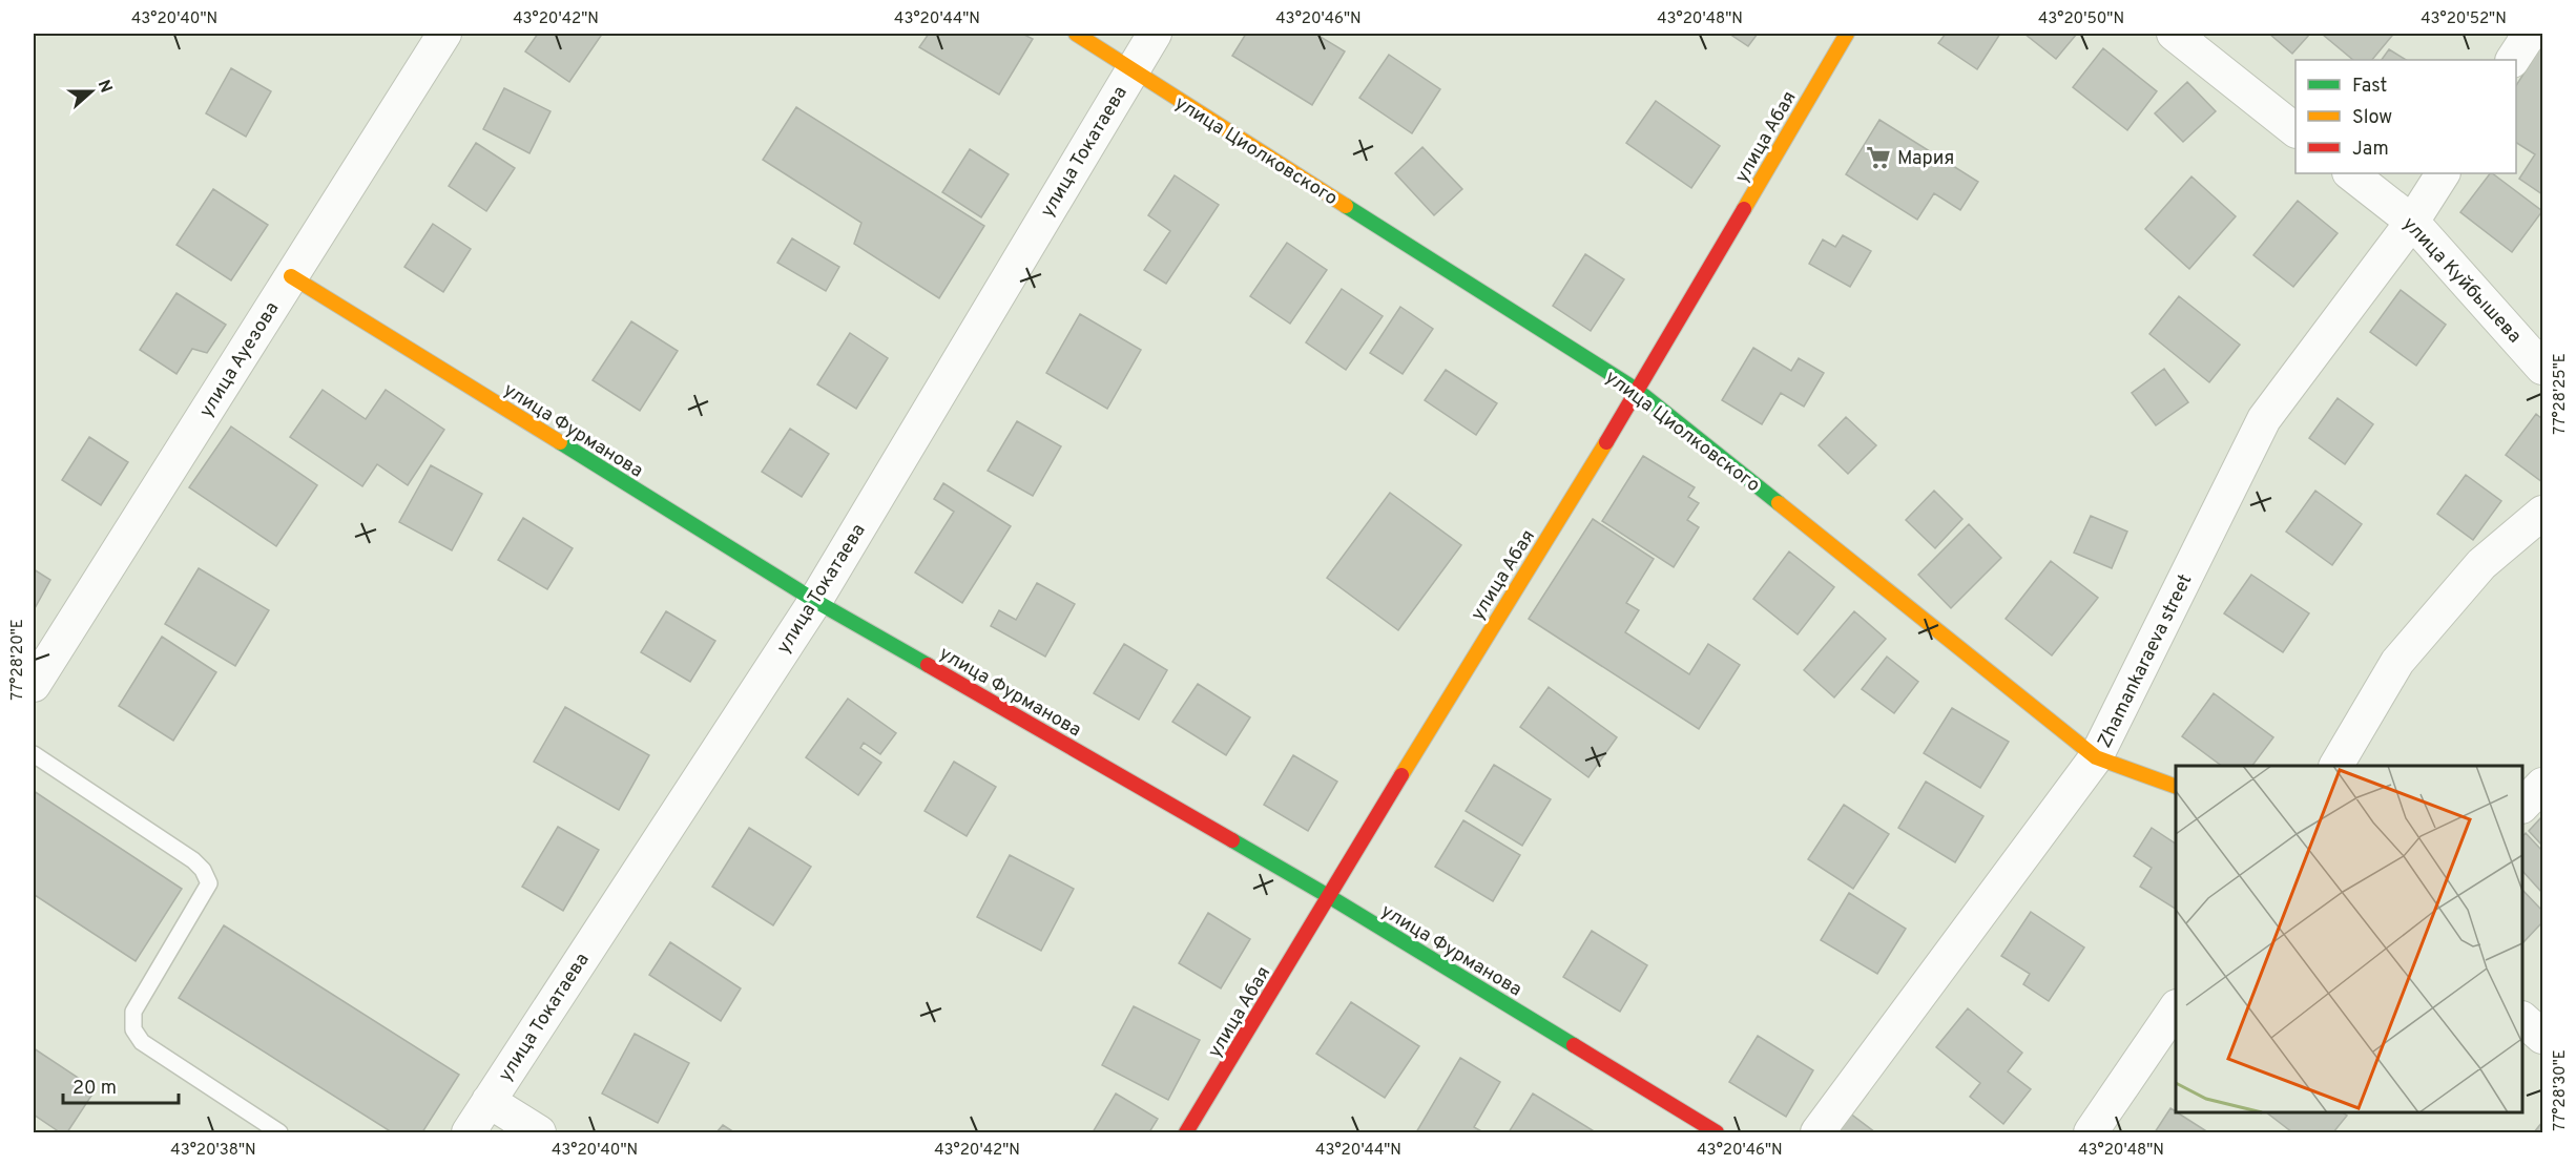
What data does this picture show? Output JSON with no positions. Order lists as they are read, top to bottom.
{
  "streets": {
    "street": [
      "улица Абая",
      "улица Циолковского",
      "улица Токатаева",
      "улица Куйбышева",
      "улица Ауезова",
      "улица Фурманова",
      "Zhamankaraeva street"
    ]
  },
  "crossings": [
    ["улица Абая", "улица Циолковского"],
    ["улица Абая", "улица Фурманова"],
    ["улица Циолковского", "улица Токатаева"],
    ["улица Циолковского", "Zhamankaraeva street"],
    ["улица Токатаева", "улица Фурманова"],
    ["улица Куйбышева", "Zhamankaraeva street"],
    ["улица Ауезова", "улица Фурманова"]
  ],
  "places": {
    "supermarket": ["Мария"]
  },
  "legend": ["Fast", "Slow", "Jam"],
  "scale_bar": "20 m",
  "north": "right",
  "coordinates": [
    "43°20'40\"N",
    "43°20'42\"N",
    "43°20'44\"N",
    "43°20'46\"N",
    "43°20'48\"N",
    "43°20'50\"N",
    "43°20'52\"N",
    "77°28'25\"E",
    "77°28'20\"E",
    "77°28'30\"E",
    "43°20'38\"N"
  ]
}
